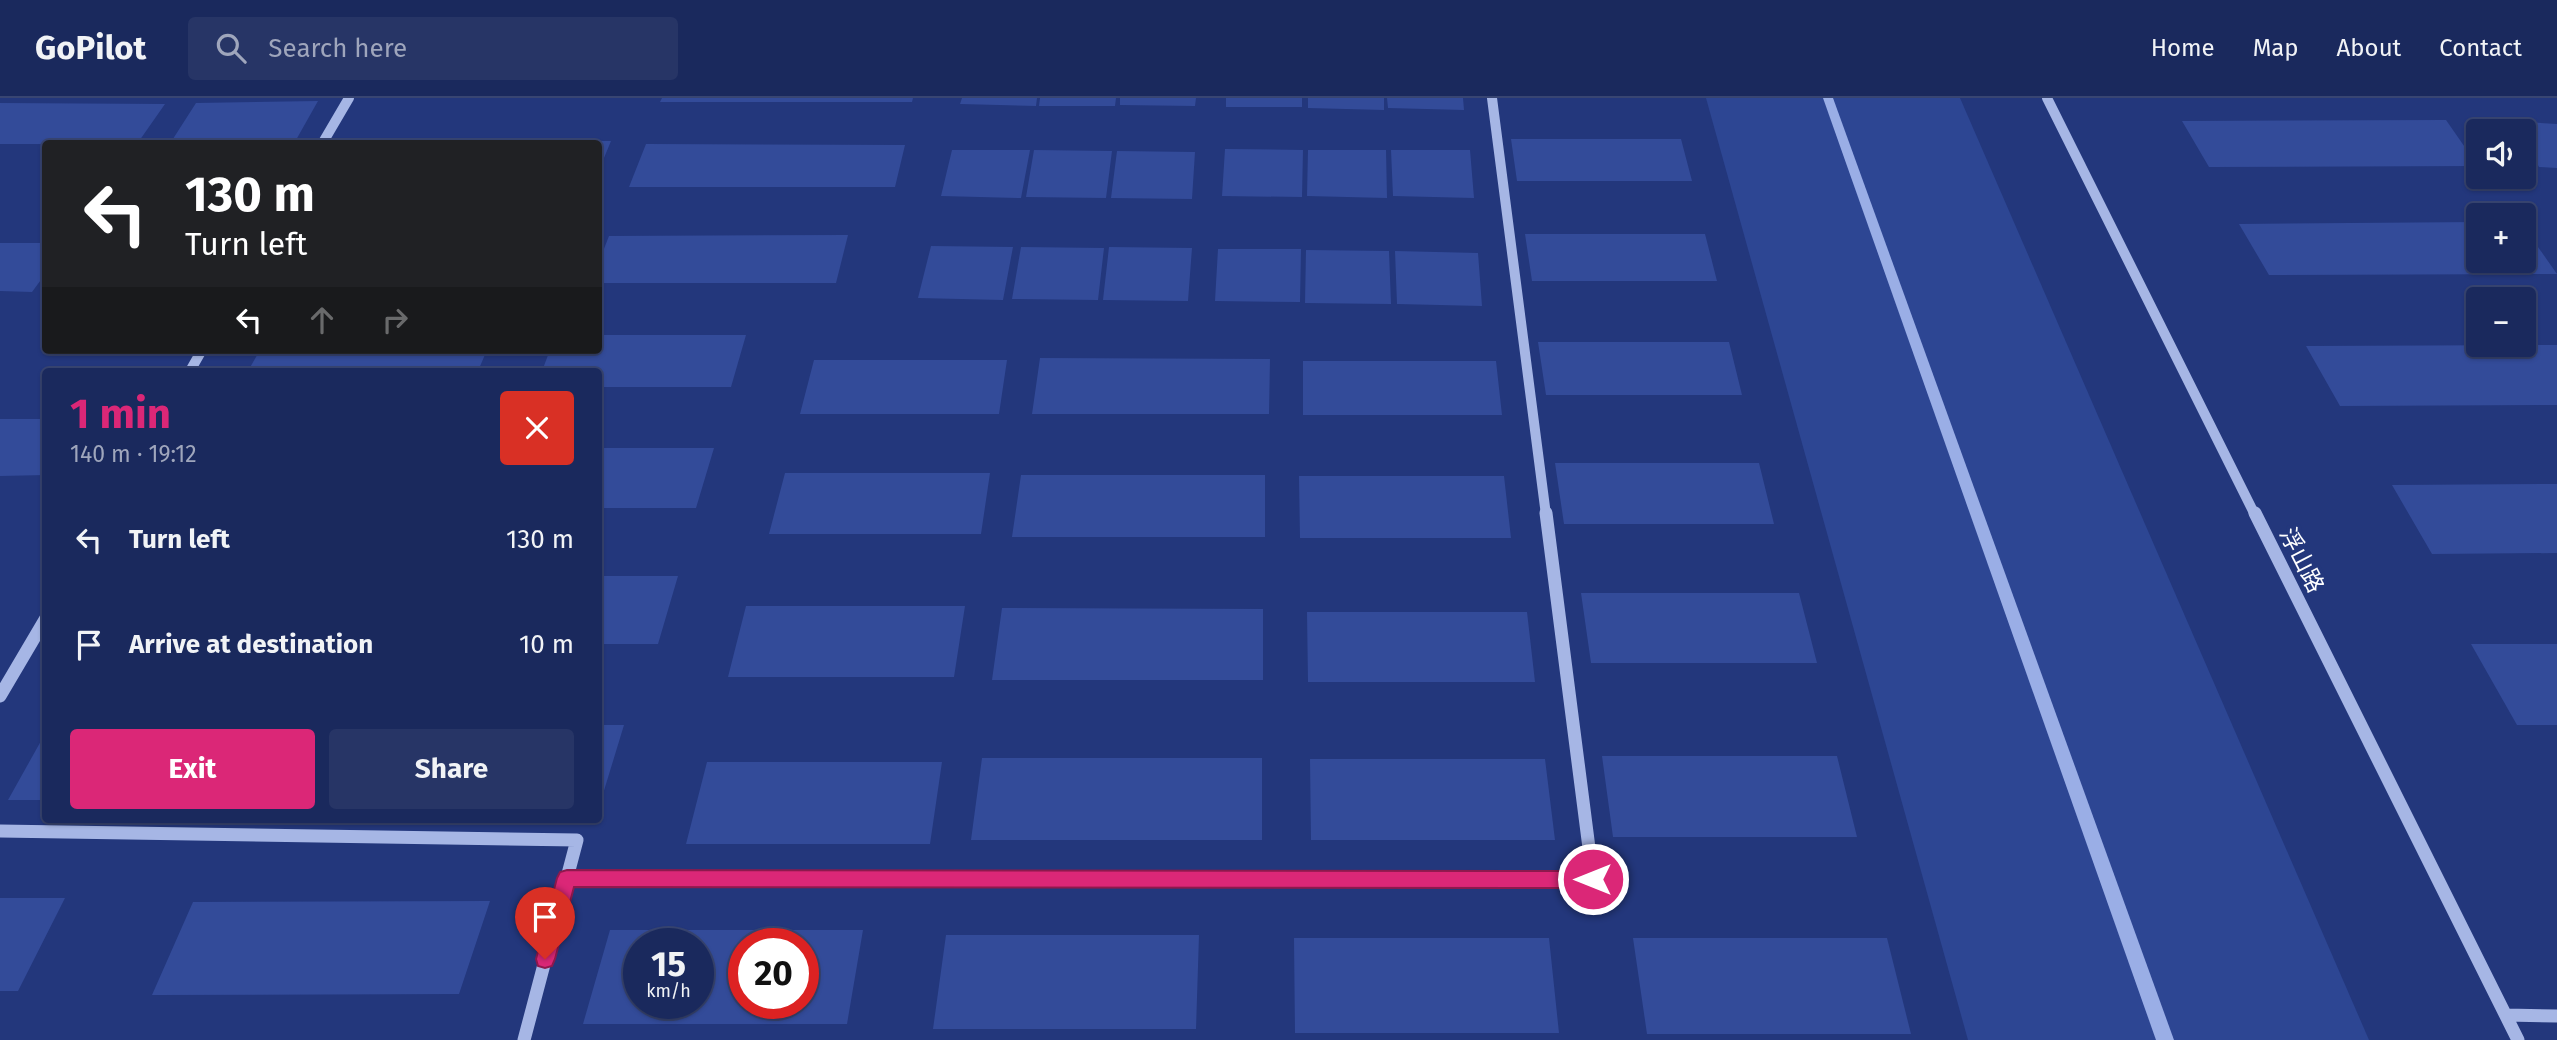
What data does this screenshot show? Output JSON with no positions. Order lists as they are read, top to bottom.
{
  "streets": {
    "street": ["浮山路"]
  },
  "page": {
    "header": "GoPilot",
    "search": "Search here",
    "nav": [
      "Home",
      "Map",
      "About",
      "Contact"
    ],
    "map_buttons": ["+", "−"],
    "turn": ["130 m", "Turn left"],
    "heading": ["1 min", "140 m · 19:12"],
    "list": [
      {
        "name": "Turn left",
        "value": "130 m"
      },
      {
        "name": "Arrive at destination",
        "value": "10 m"
      }
    ],
    "buttons": ["Exit", "Share"],
    "speed": "15 km/h",
    "limit": "20"
  }
}
